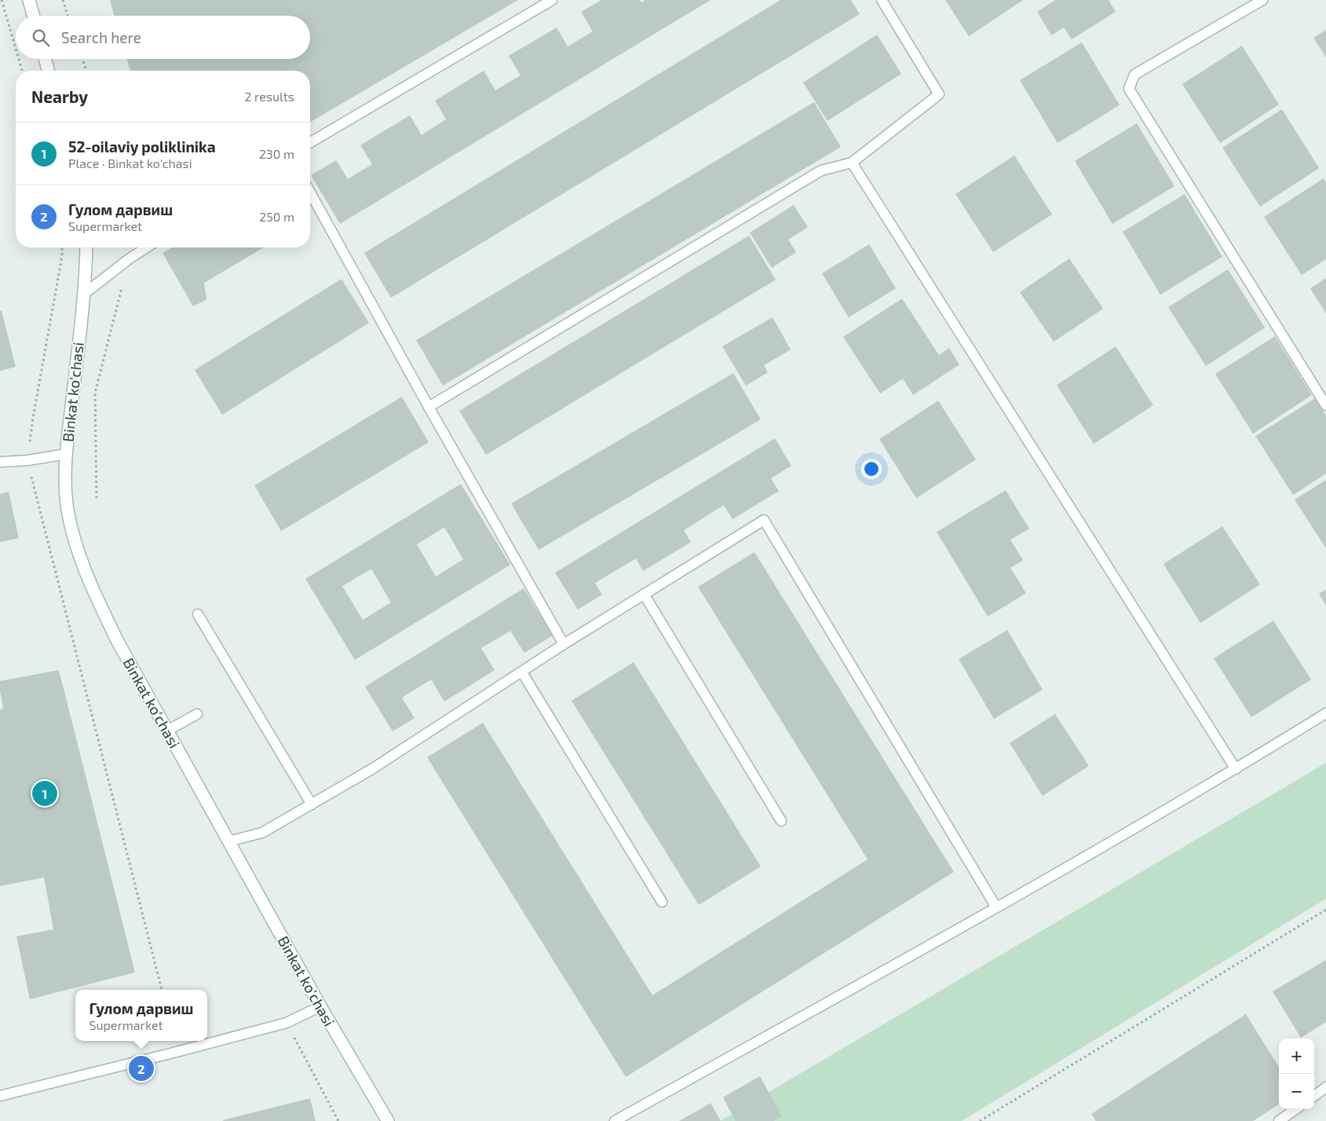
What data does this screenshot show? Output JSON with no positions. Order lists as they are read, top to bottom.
{
  "streets": {
    "main road": ["Binkat ko'chasi"]
  },
  "page": {
    "search": "Search here",
    "heading": ["Nearby", "2 results"],
    "list": [
      {
        "mark": "1",
        "name": "52-oilaviy poliklinika",
        "note": "Place · Binkat ko'chasi",
        "value": "230 m"
      },
      {
        "mark": "2",
        "name": "Гулом дарвиш",
        "note": "Supermarket",
        "value": "250 m"
      }
    ],
    "pins": ["1", "2"],
    "popup": ["Гулом дарвиш", "Supermarket"],
    "map_buttons": ["+", "−"]
  }
}
